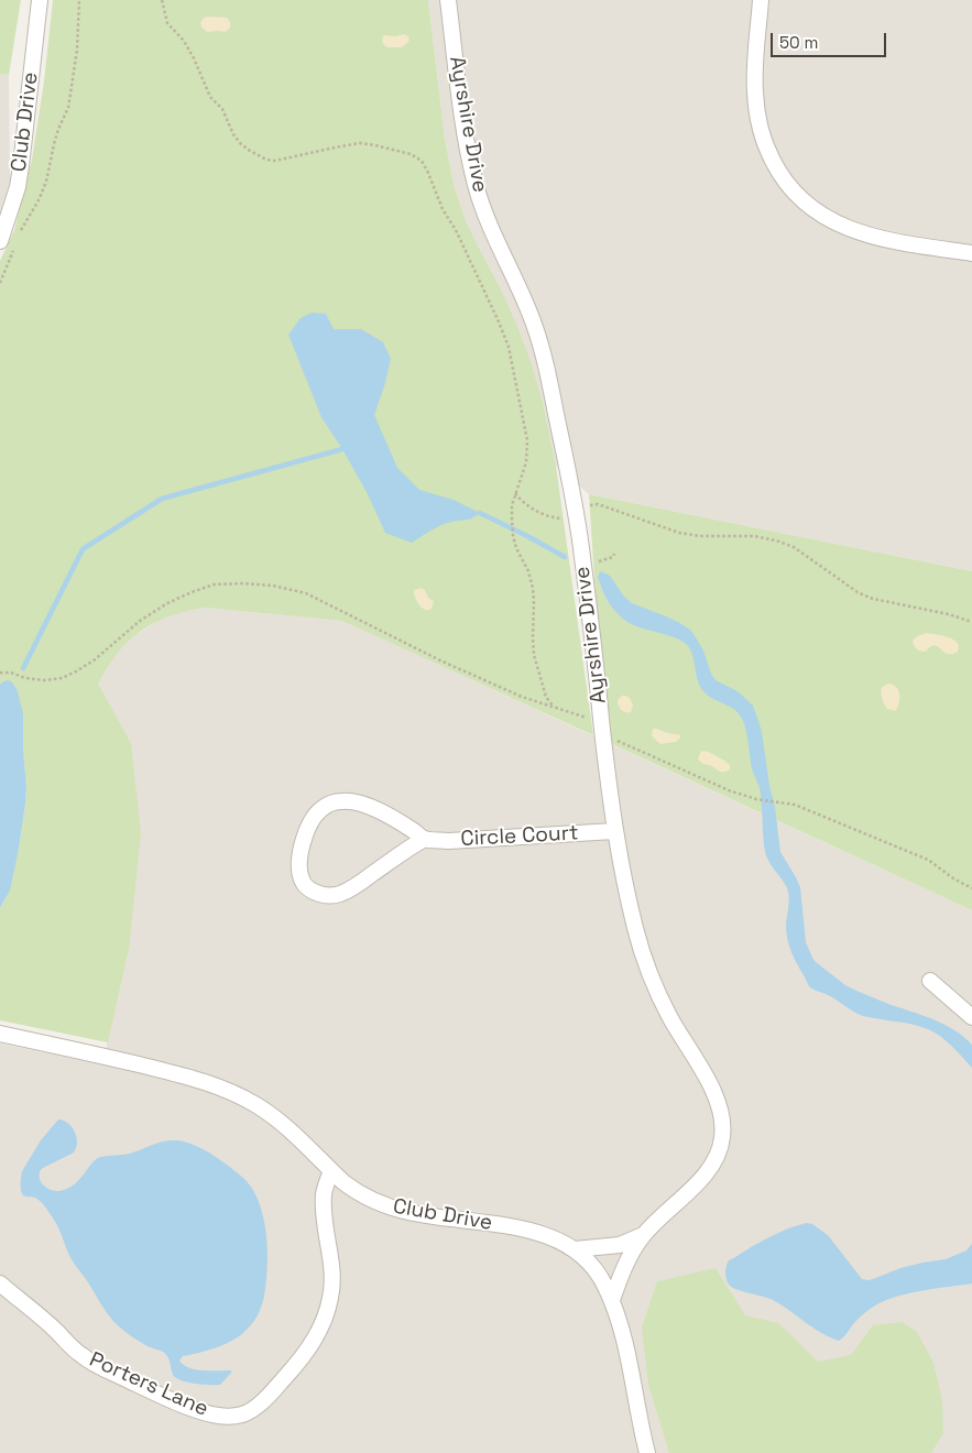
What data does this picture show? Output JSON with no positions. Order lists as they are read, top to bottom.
{
  "streets": {
    "street": [
      "Club Drive",
      "Ayrshire Drive",
      "Circle Court",
      "Porters Lane"
    ]
  },
  "crossings": [
    ["Club Drive", "Ayrshire Drive"],
    ["Club Drive", "Porters Lane"],
    ["Ayrshire Drive", "Circle Court"]
  ],
  "scale_bar": "50 m"
}
